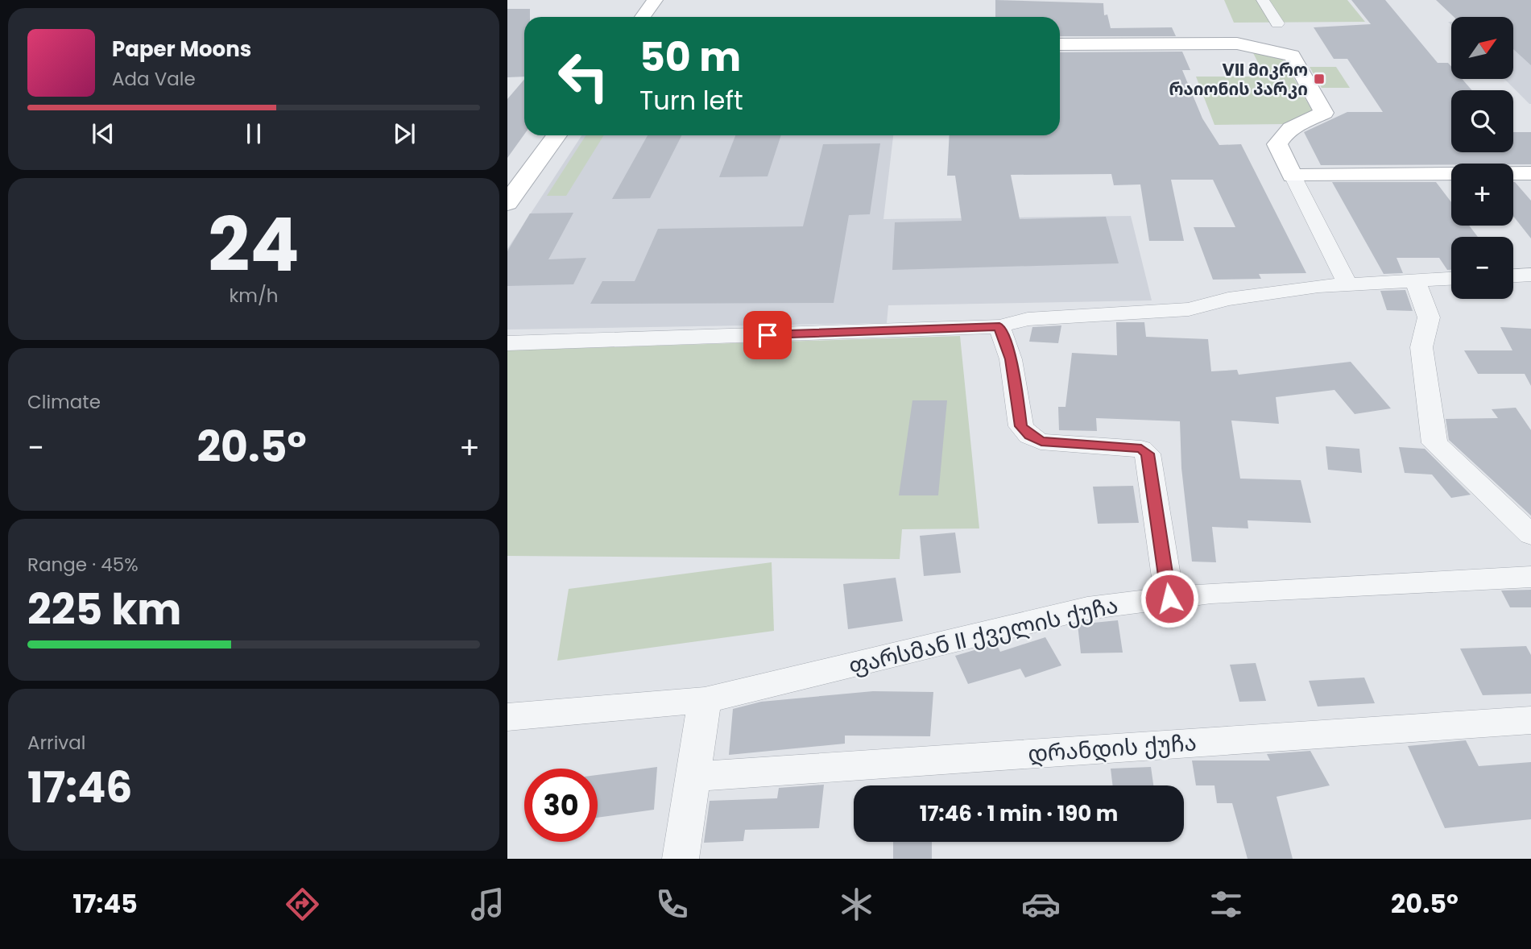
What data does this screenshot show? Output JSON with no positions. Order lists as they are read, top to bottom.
{
  "streets": {
    "street": ["ფარსმან II ქველის ქუჩა", "დრანდის ქუჩა"]
  },
  "places": {
    "transit": ["VII მიკრო რაიონის პარკი"]
  },
  "north": "top right",
  "page": {
    "map_buttons": ["+", "−"],
    "turn": ["50 m", "Turn left"],
    "song": ["Paper Moons", "Ada Vale"],
    "tile": [
      ["24", "km/h"],
      "Climate",
      ["Range · 45%", "225 km"],
      ["Arrival", "17:46"]
    ],
    "heat": ["−", "20.5°", "+"],
    "limit": "30",
    "trip": "17:46 · 1 min · 190 m",
    "tabs": ["17:45", "20.5°"]
  }
}
